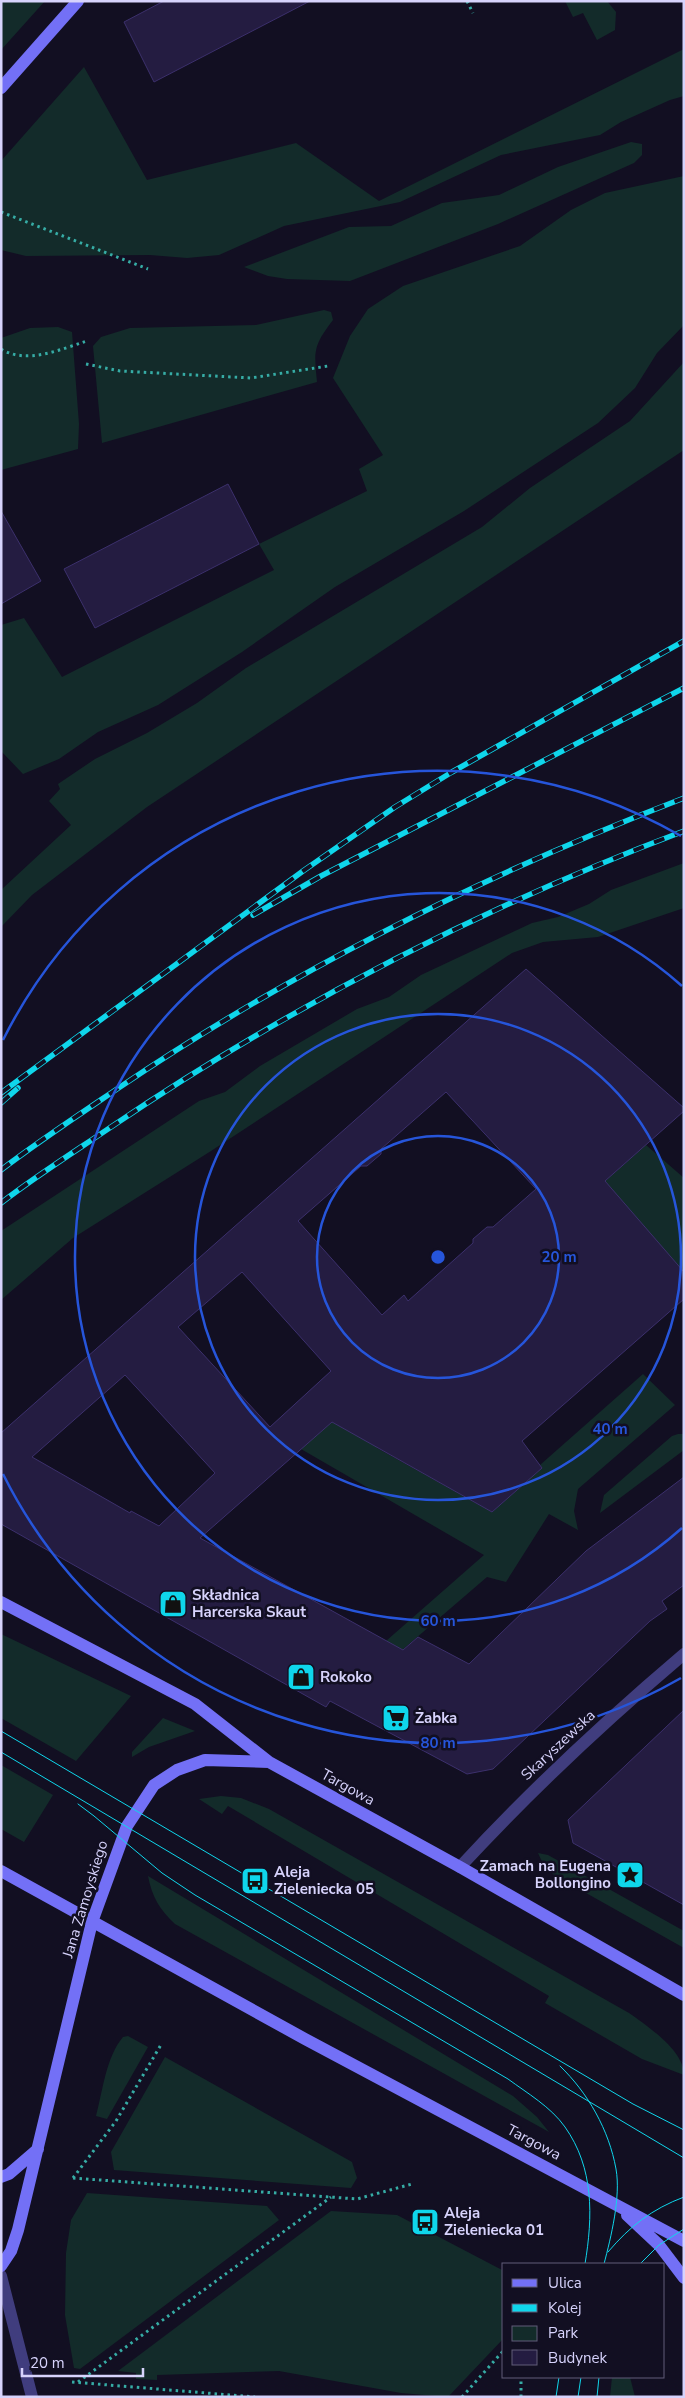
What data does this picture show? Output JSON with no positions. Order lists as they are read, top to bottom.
{
  "streets": {
    "main road": ["Targowa", "Jana Zamoyskiego"],
    "street": ["Skaryszewska"]
  },
  "crossings": [
    ["Skaryszewska", "Targowa"],
    ["Targowa", "Jana Zamoyskiego"]
  ],
  "places": {
    "shop": ["Składnica Harcerska Skaut", "Rokoko"],
    "supermarket": ["Żabka"],
    "place": ["Zamach na Eugena Bollongino"],
    "bus stop": ["Aleja Zieleniecka 05", "Aleja Zieleniecka 01"]
  },
  "legend": [
    "Ulica",
    "Kolej",
    "Park",
    "Budynek"
  ],
  "scale_bar": "20 m",
  "rings": [
    "20 m",
    "40 m",
    "60 m",
    "80 m"
  ]
}
